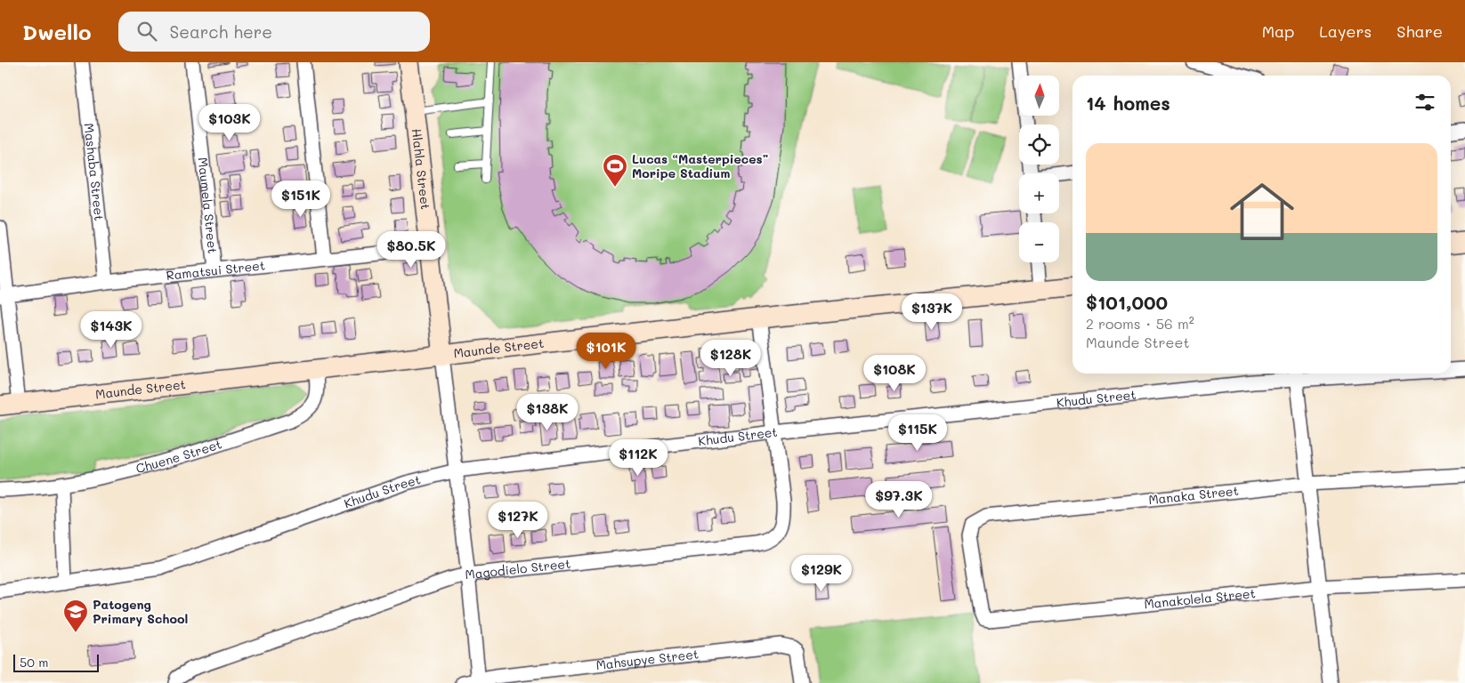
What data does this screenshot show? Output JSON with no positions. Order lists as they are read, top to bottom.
{
  "streets": {
    "street": [
      "Hlahla Street",
      "Mashaba Street",
      "Maumela Street",
      "Ramatsui Street",
      "Maunde Street",
      "Khudu Street",
      "Chuene Street",
      "Manaka Street",
      "Magodielo Street",
      "Manakolela Street",
      "Mahsupye Street"
    ]
  },
  "crossings": [
    ["Hlahla Street", "Ramatsui Street"],
    ["Hlahla Street", "Maunde Street"],
    ["Mashaba Street", "Ramatsui Street"],
    ["Maumela Street", "Ramatsui Street"],
    ["Maunde Street", "Chuene Street"],
    ["Maunde Street", "Magodielo Street"],
    ["Khudu Street", "Magodielo Street"],
    ["Manaka Street", "Manakolela Street"]
  ],
  "places": {
    "sports": ["Lucas “Masterpieces” Moripe Stadium"],
    "school or university": ["Patogeng Primary School"]
  },
  "scale_bar": "50 m",
  "north": "top",
  "page": {
    "header": "Dwello",
    "search": "Search here",
    "nav": ["Map", "Layers", "Share"],
    "map_buttons": ["+", "−"],
    "heading": "14 homes",
    "price": [
      "$103K",
      "$151K",
      "$80.5K",
      "$137K",
      "$143K",
      "$101K",
      "$128K",
      "$108K",
      "$138K",
      "$115K",
      "$112K",
      "$97.3K",
      "$127K",
      "$129K"
    ],
    "list": [
      {
        "name": "$101,000",
        "note": "2 rooms · 56 m² · Maunde Street"
      }
    ],
    "scale": "50 m"
  }
}
